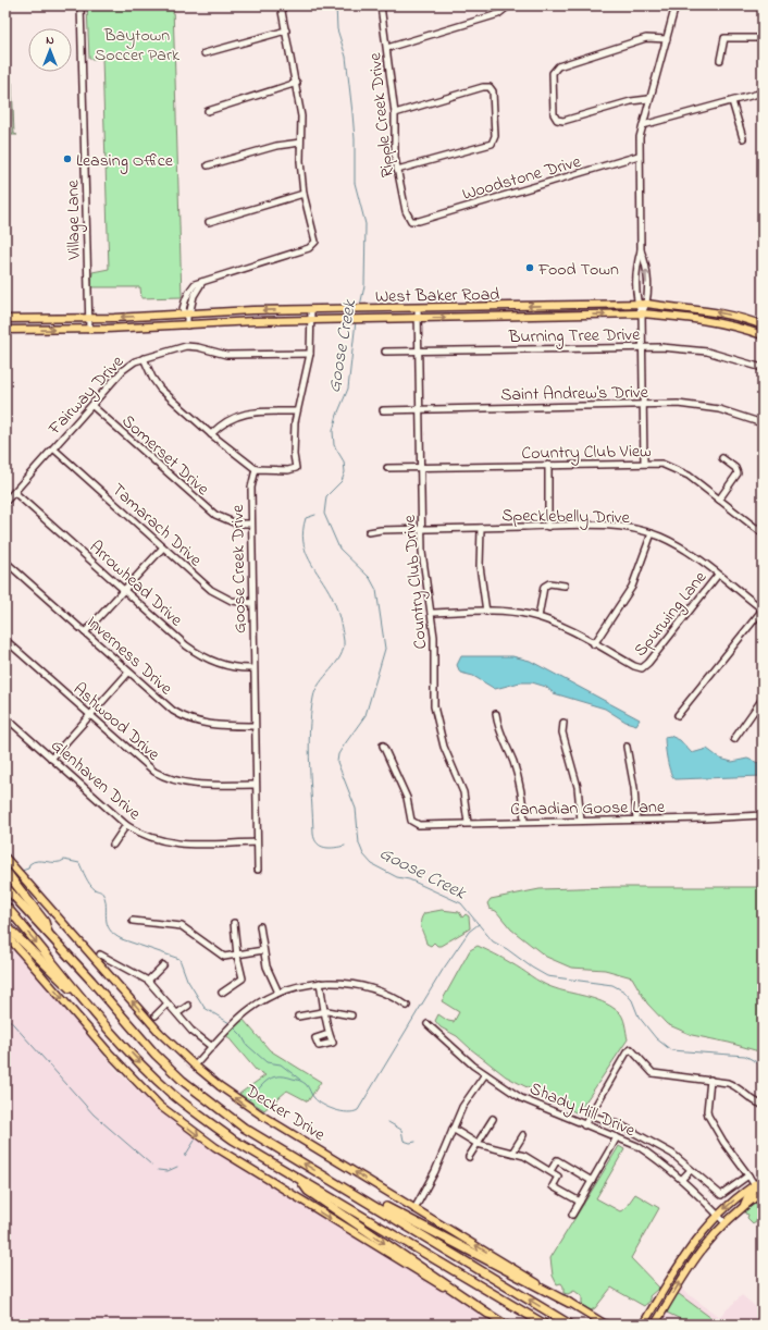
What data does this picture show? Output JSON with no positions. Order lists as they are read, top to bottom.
{
  "streets": {
    "highway": ["Decker Drive"],
    "main road": ["West Baker Road"],
    "street": [
      "Ripple Creek Drive",
      "Woodstone Drive",
      "Village Lane",
      "Burning Tree Drive",
      "Saint Andrew's Drive",
      "Fairway Drive",
      "Country Club View",
      "Somerset Drive",
      "Specklebelly Drive",
      "Tamarach Drive",
      "Goose Creek Drive",
      "Arrowhead Drive",
      "Country Club Drive",
      "Spurwing Lane",
      "Inverness Drive",
      "Ashwood Drive",
      "Glenhaven Drive",
      "Canadian Goose Lane",
      "Shady Hill Drive"
    ]
  },
  "crossings": [
    ["Ripple Creek Drive", "Woodstone Drive"],
    ["Village Lane", "West Baker Road"],
    ["West Baker Road", "Country Club Drive"],
    ["Burning Tree Drive", "Country Club Drive"],
    ["Saint Andrew's Drive", "Country Club Drive"],
    ["Fairway Drive", "Somerset Drive"],
    ["Fairway Drive", "Tamarach Drive"],
    ["Fairway Drive", "Arrowhead Drive"],
    ["Country Club View", "Country Club Drive"],
    ["Somerset Drive", "Goose Creek Drive"],
    ["Specklebelly Drive", "Country Club Drive"],
    ["Specklebelly Drive", "Spurwing Lane"],
    ["Tamarach Drive", "Goose Creek Drive"],
    ["Goose Creek Drive", "Arrowhead Drive"],
    ["Goose Creek Drive", "Inverness Drive"],
    ["Goose Creek Drive", "Ashwood Drive"],
    ["Goose Creek Drive", "Glenhaven Drive"],
    ["Country Club Drive", "Canadian Goose Lane"]
  ],
  "water": ["Goose Creek"],
  "parks": ["Baytown Soccer Park"],
  "places": ["Leasing Office", "Food Town"],
  "north": "top"
}
